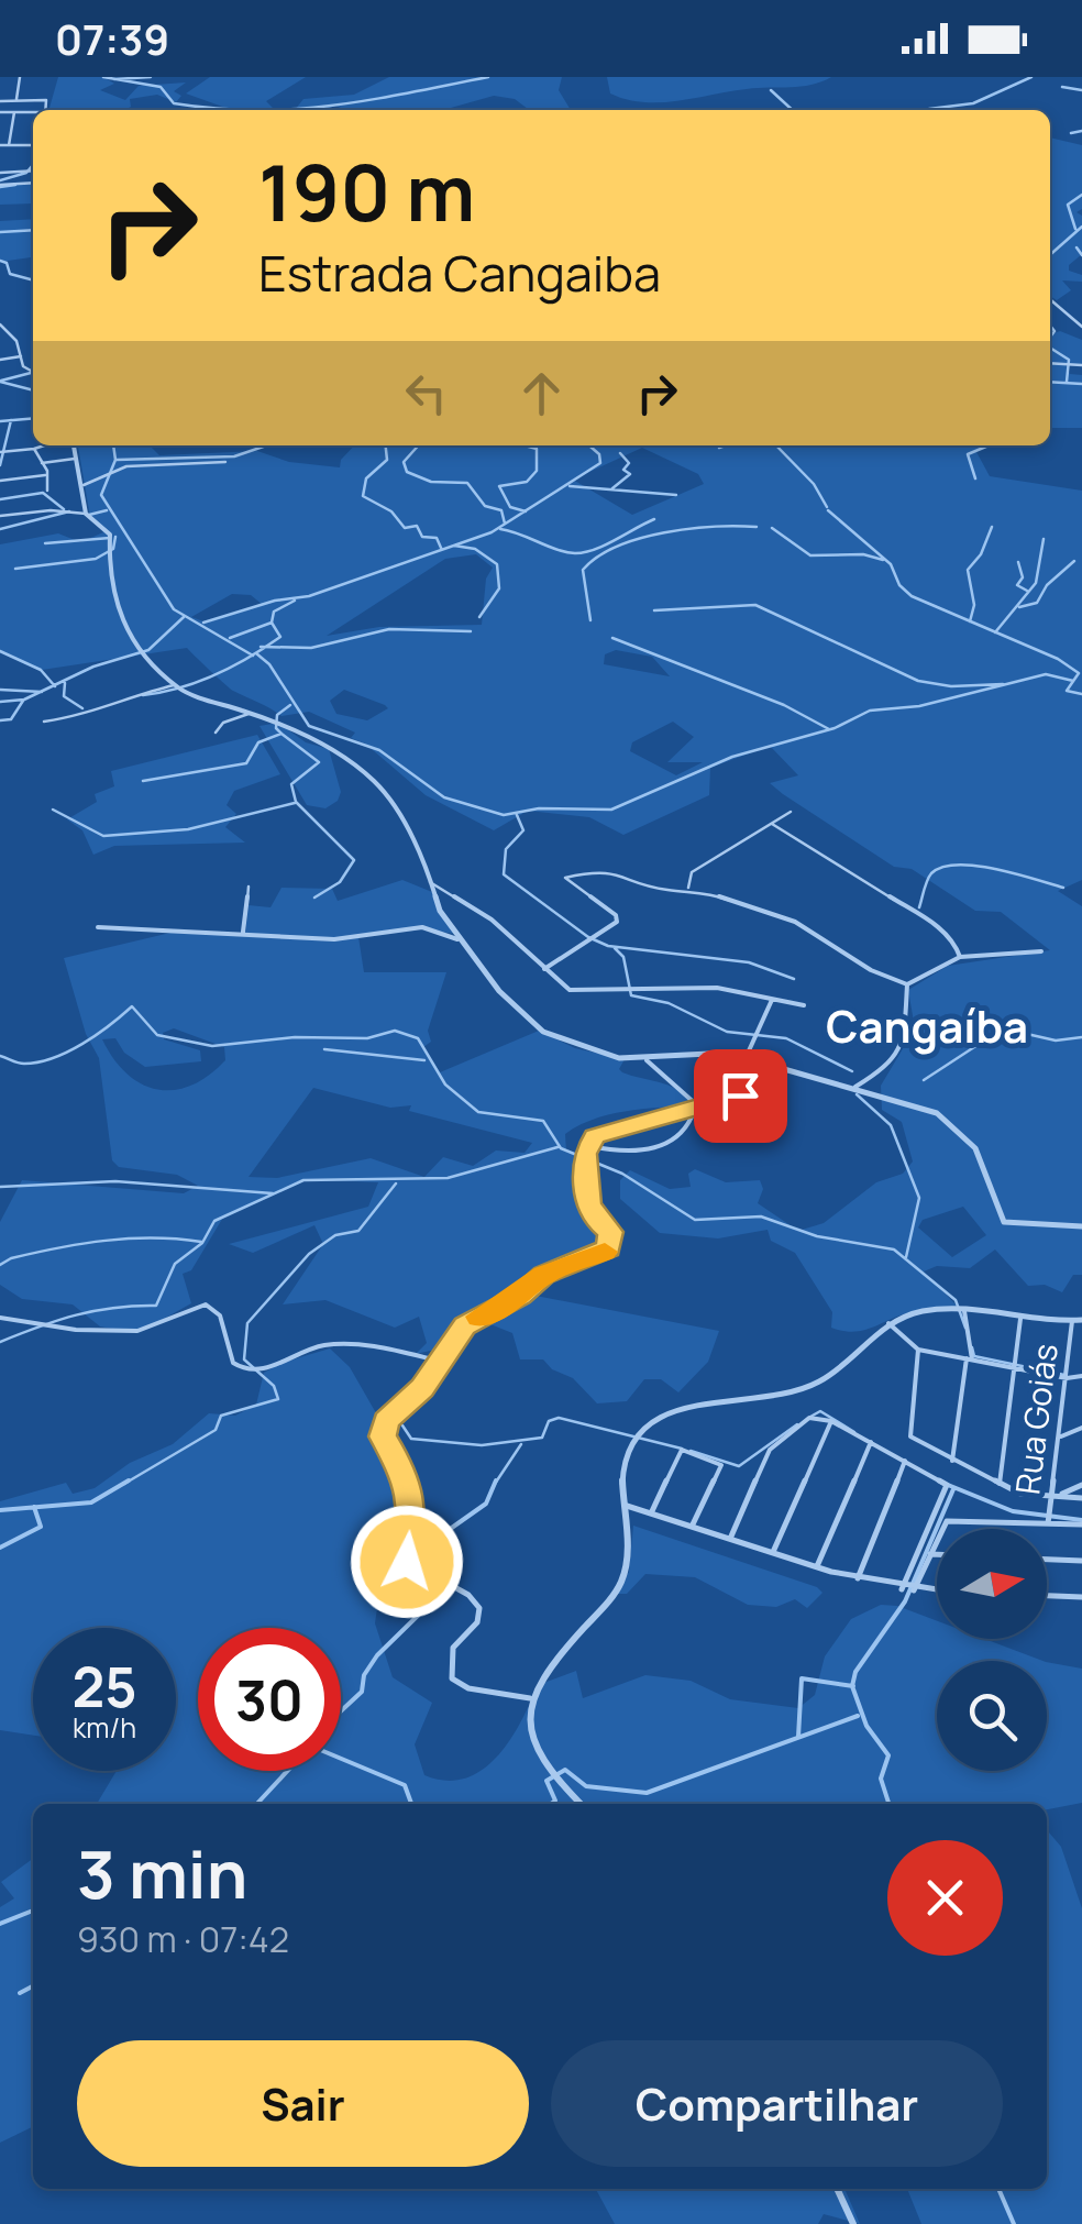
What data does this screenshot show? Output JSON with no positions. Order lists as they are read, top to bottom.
{
  "streets": {
    "street": ["Rua Goiás"]
  },
  "districts": ["Cangaíba"],
  "north": "right",
  "page": {
    "status": "07:39",
    "turn": ["190 m", "Estrada Cangaiba"],
    "speed": "25 km/h",
    "limit": "30",
    "heading": ["3 min", "930 m · 07:42"],
    "buttons": ["Sair", "Compartilhar"]
  }
}
